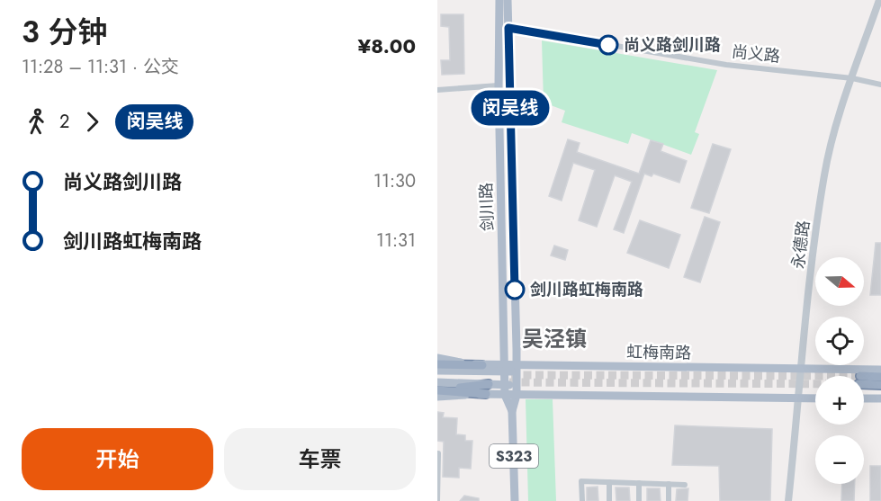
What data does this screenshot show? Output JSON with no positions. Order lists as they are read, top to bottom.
{
  "streets": {
    "main road": ["剑川路", "虹梅南路", "S323"],
    "street": ["尚义路", "永德路"]
  },
  "crossings": [
    ["尚义路", "剑川路"],
    ["尚义路", "永德路"],
    ["剑川路", "虹梅南路"],
    ["永德路", "虹梅南路"]
  ],
  "districts": ["吴泾镇"],
  "places": ["尚义路剑川路", "剑川路虹梅南路"],
  "lines": ["bus line 闵吴线"],
  "north": "right",
  "page": {
    "heading": ["3 分钟", "11:28 – 11:31 · 公交", "¥8.00"],
    "on_map": "闵吴线",
    "legs": ["2", "闵吴线"],
    "list": [
      {
        "name": "尚义路剑川路",
        "value": "11:30"
      },
      {
        "name": "剑川路虹梅南路",
        "value": "11:31"
      }
    ],
    "map_buttons": ["+", "−"],
    "buttons": ["开始", "车票"]
  }
}
